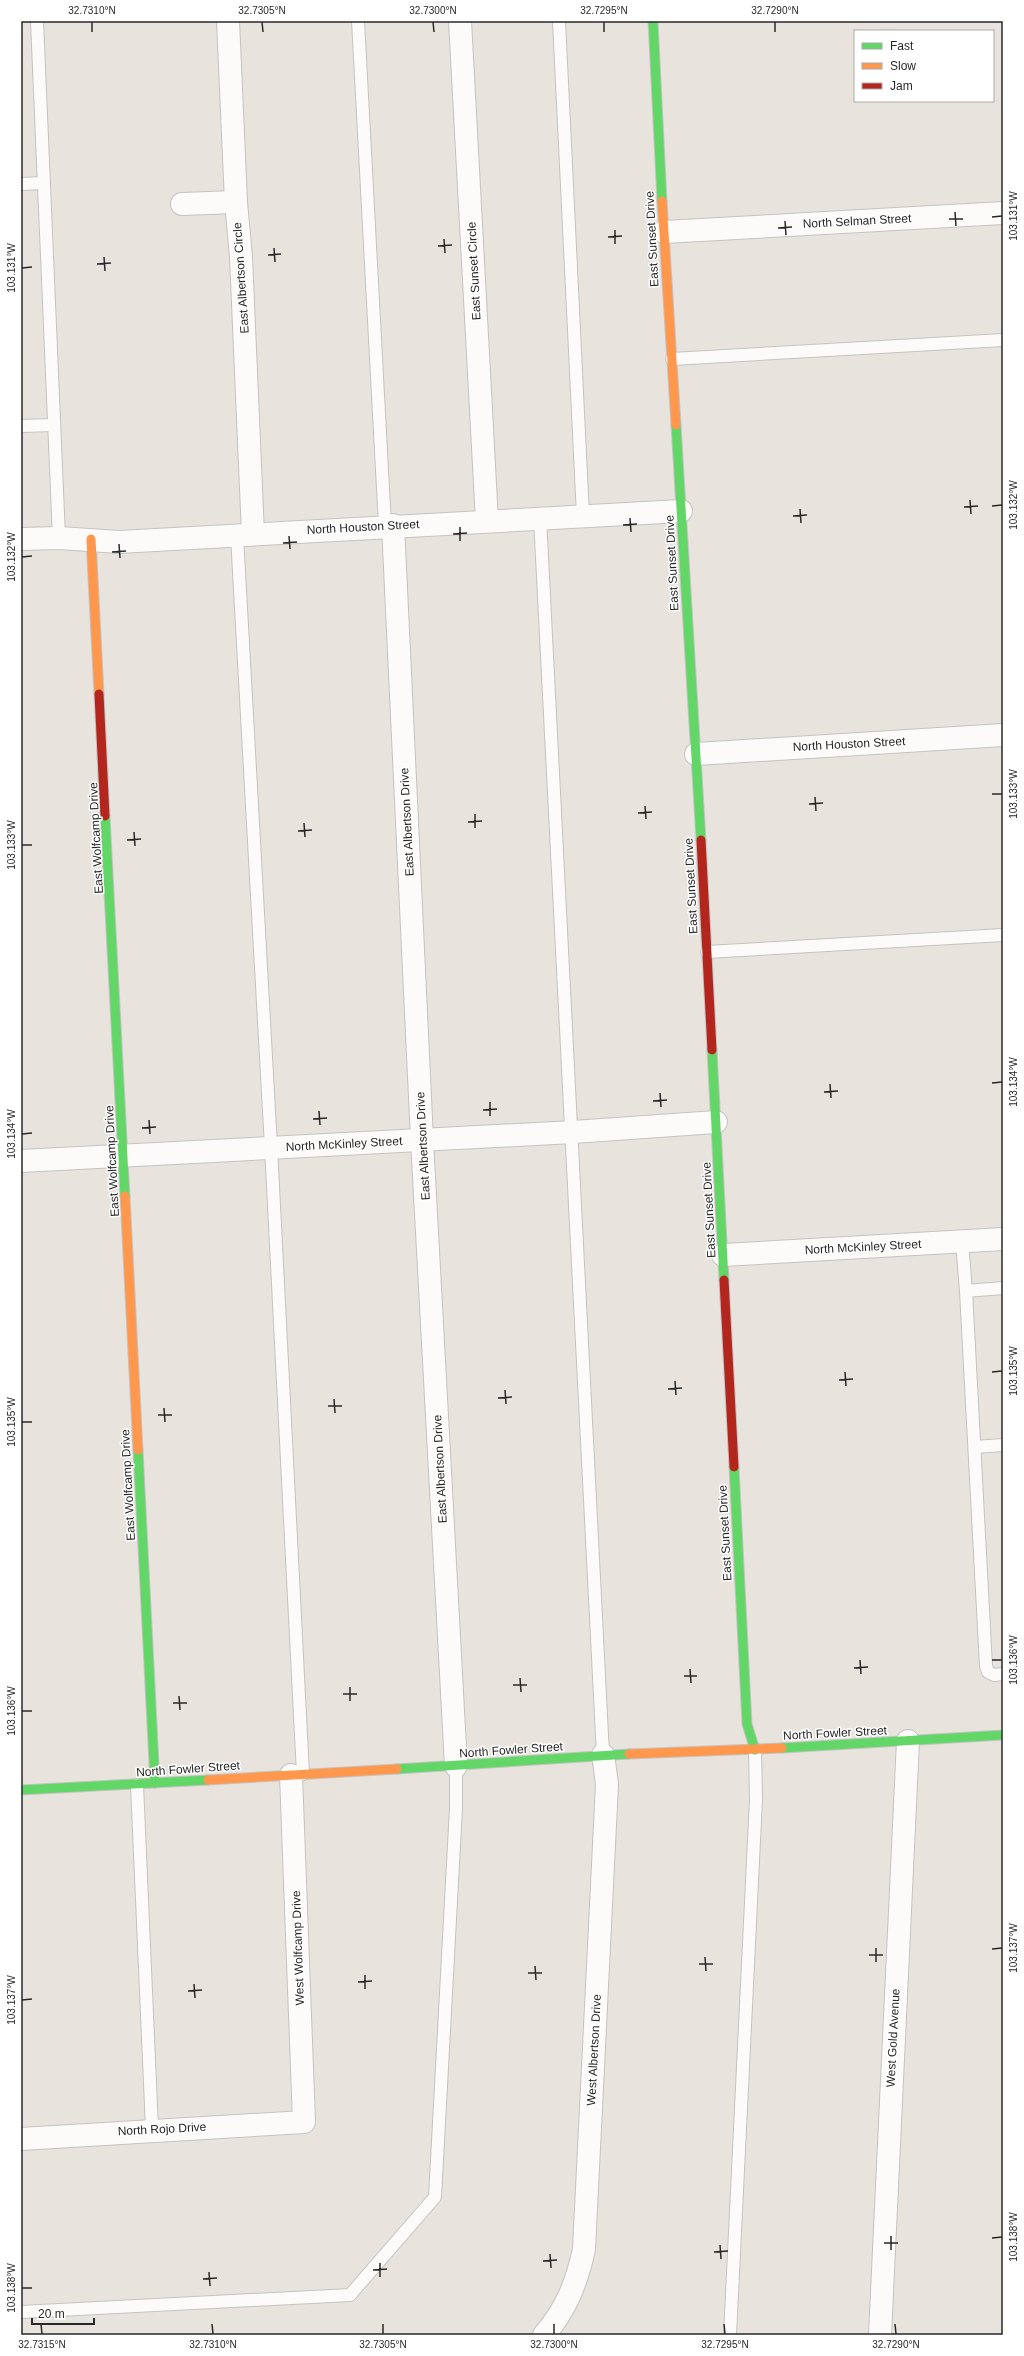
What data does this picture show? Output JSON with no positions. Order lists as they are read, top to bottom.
{
  "streets": {
    "street": [
      "North Selman Street",
      "East Sunset Drive",
      "East Sunset Circle",
      "East Albertson Circle",
      "North Houston Street",
      "East Albertson Drive",
      "East Wolfcamp Drive",
      "North McKinley Street",
      "North Fowler Street",
      "West Wolfcamp Drive",
      "West Gold Avenue",
      "West Albertson Drive",
      "North Rojo Drive"
    ]
  },
  "crossings": [
    ["North Selman Street", "East Sunset Drive"],
    ["East Sunset Drive", "North Houston Street"],
    ["East Sunset Drive", "North McKinley Street"],
    ["East Sunset Drive", "North Fowler Street"],
    ["East Sunset Circle", "North Houston Street"],
    ["East Albertson Circle", "North Houston Street"],
    ["North Houston Street", "East Albertson Drive"],
    ["North Houston Street", "East Wolfcamp Drive"],
    ["East Albertson Drive", "North McKinley Street"],
    ["East Albertson Drive", "North Fowler Street"],
    ["East Wolfcamp Drive", "North McKinley Street"],
    ["East Wolfcamp Drive", "North Fowler Street"],
    ["North Fowler Street", "West Wolfcamp Drive"],
    ["North Fowler Street", "West Gold Avenue"],
    ["North Fowler Street", "West Albertson Drive"],
    ["West Wolfcamp Drive", "North Rojo Drive"]
  ],
  "legend": ["Fast", "Slow", "Jam"],
  "scale_bar": "20 m",
  "coordinates": [
    "32.7310°N",
    "32.7305°N",
    "32.7300°N",
    "32.7295°N",
    "32.7290°N",
    "103.131°W",
    "103.132°W",
    "103.133°W",
    "103.134°W",
    "103.135°W",
    "103.136°W",
    "103.137°W",
    "103.138°W",
    "32.7315°N"
  ]
}
